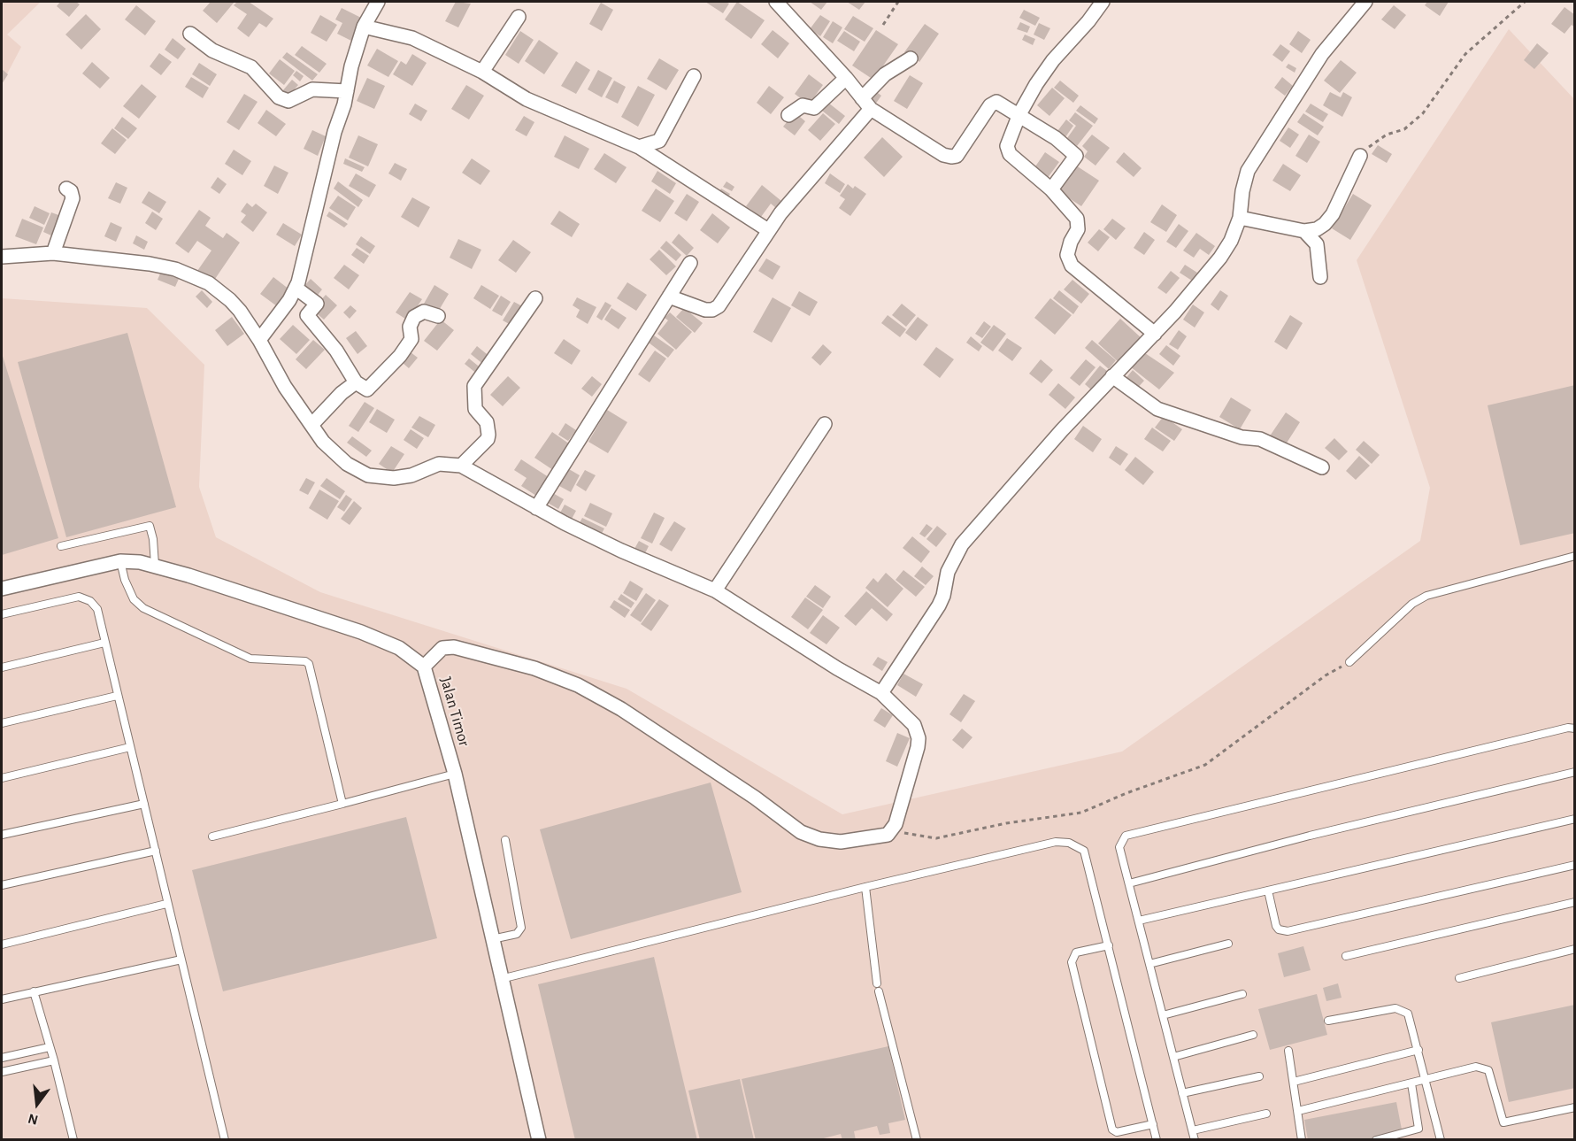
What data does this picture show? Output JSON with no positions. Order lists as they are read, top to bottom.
{
  "streets": {
    "street": ["Jalan Timor"]
  },
  "north": "bottom"
}
